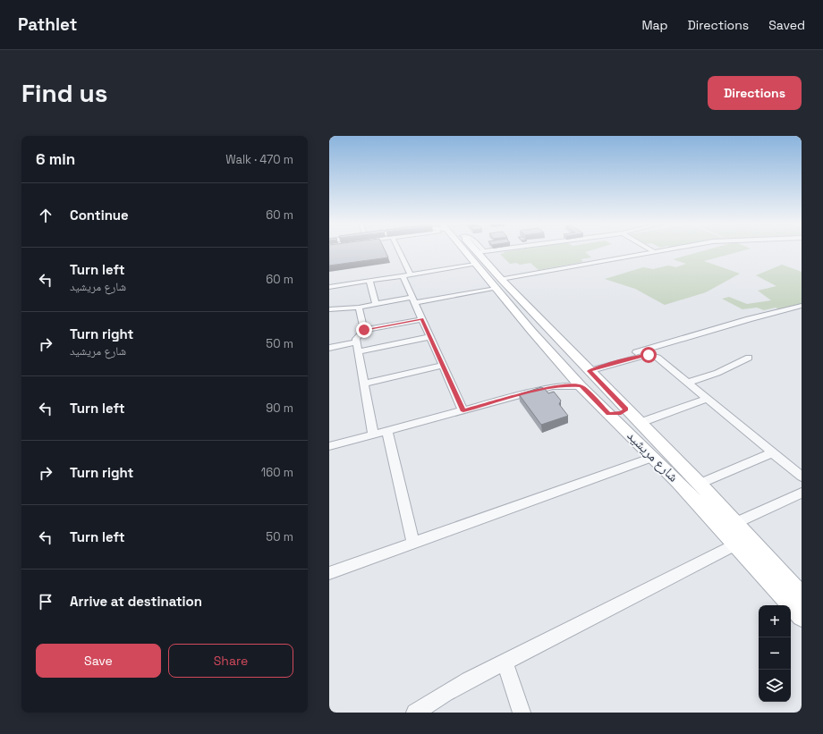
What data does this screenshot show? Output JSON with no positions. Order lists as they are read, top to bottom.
{
  "streets": {
    "main road": ["شارع مريشيد"]
  },
  "page": {
    "header": "Pathlet",
    "nav": ["Map", "Directions", "Saved"],
    "buttons": [
      "Directions",
      ["Save", "Share"]
    ],
    "title": "Find us",
    "heading": ["6 min", "Walk · 470 m"],
    "list": [
      ["Continue", "60 m"],
      ["Turn left", "شارع مريشيد", "60 m"],
      ["Turn right", "شارع مريشيد", "50 m"],
      ["Turn left", "90 m"],
      ["Turn right", "160 m"],
      ["Turn left", "50 m"],
      "Arrive at destination"
    ],
    "map_buttons": ["+", "−"]
  }
}
